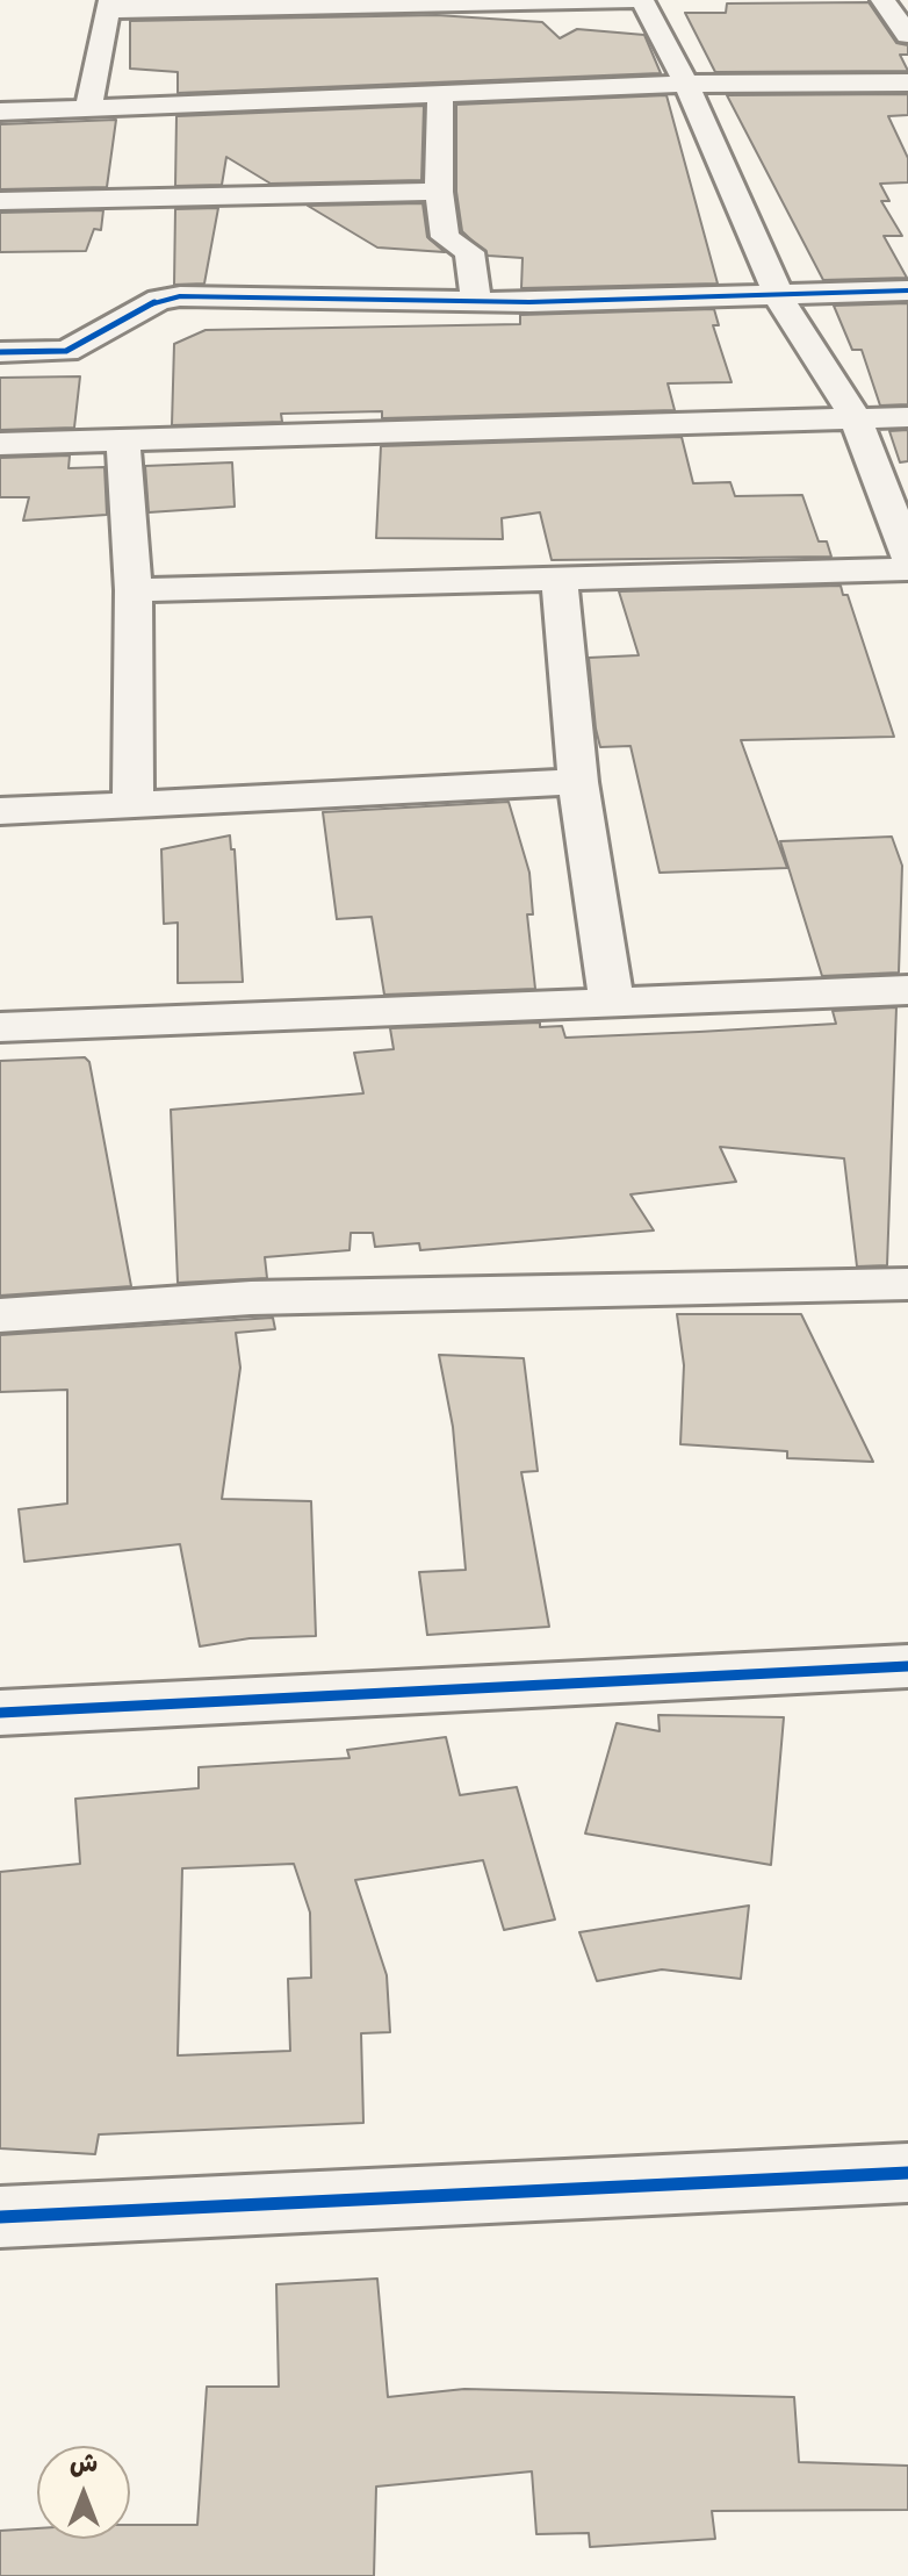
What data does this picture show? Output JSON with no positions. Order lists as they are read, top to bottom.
{
  "north": "top"
}
